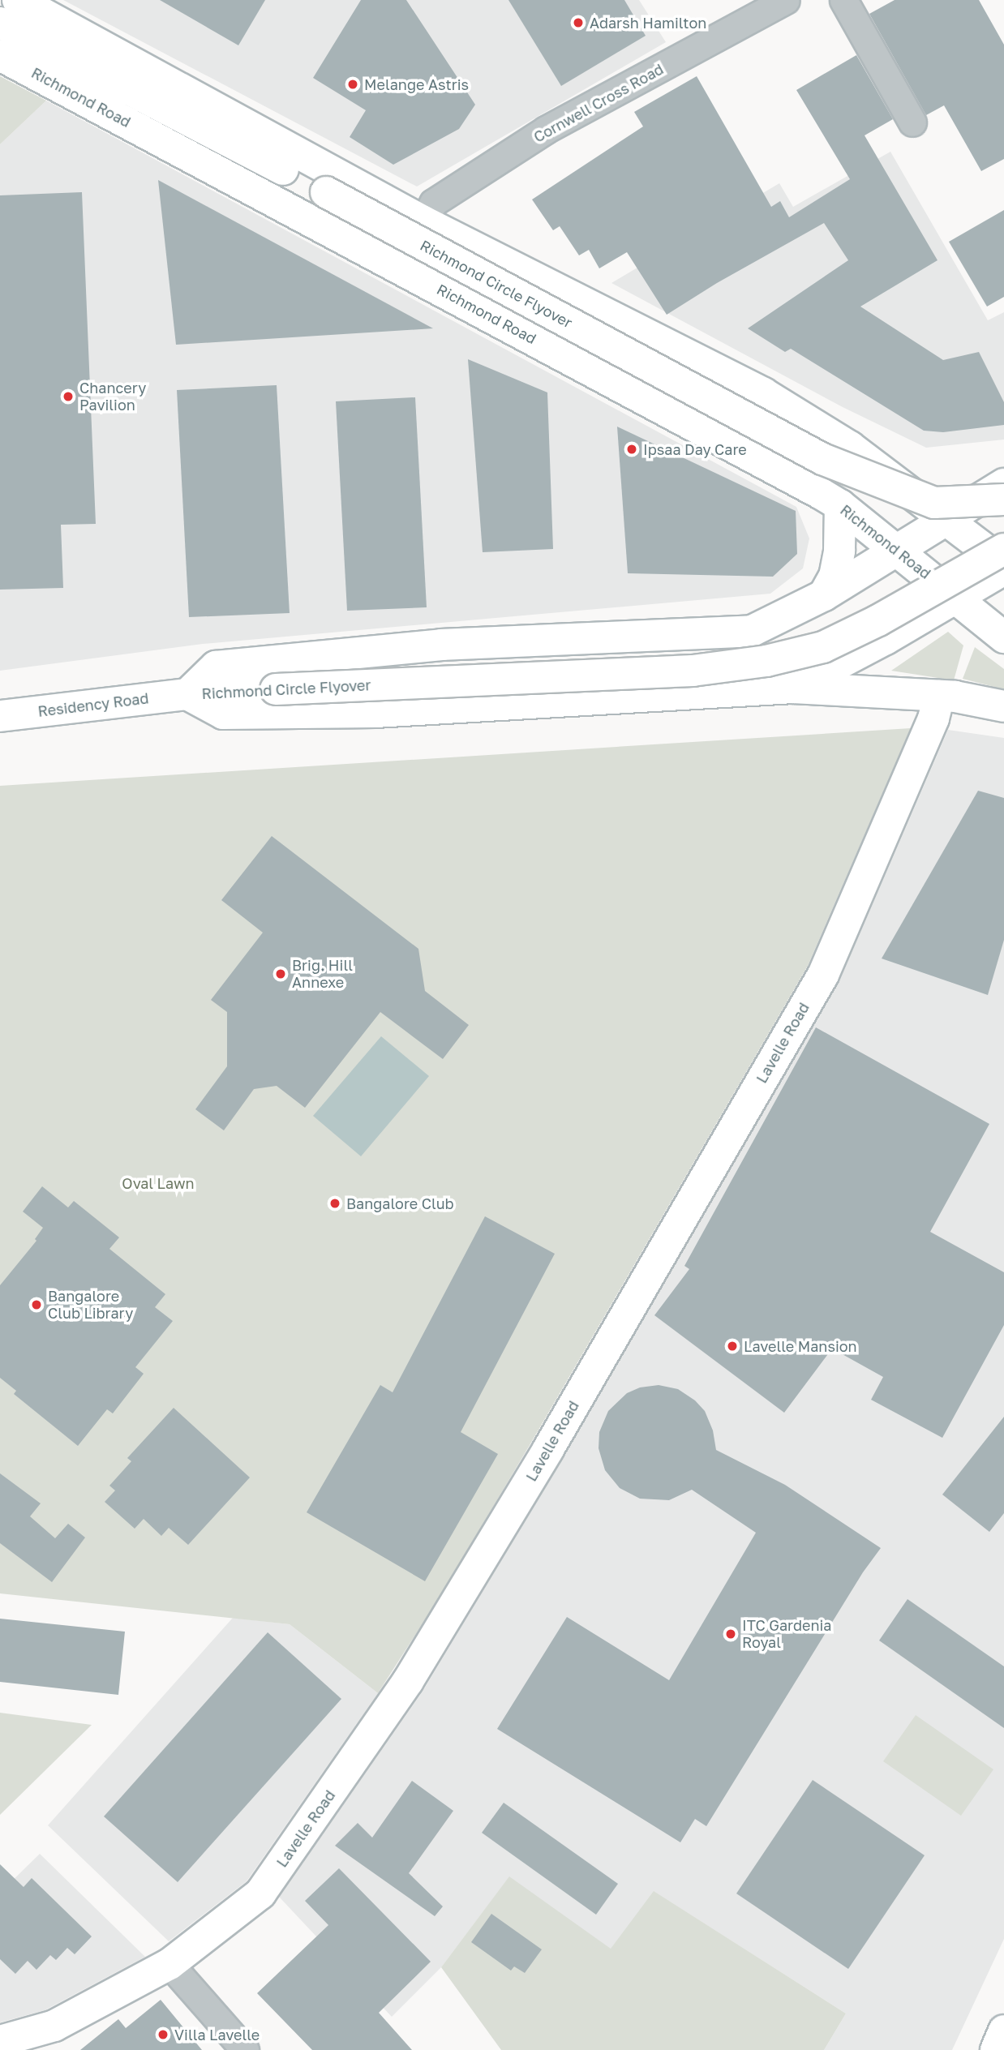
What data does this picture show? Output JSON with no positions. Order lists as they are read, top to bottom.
{
  "streets": {
    "main road": [
      "Richmond Road",
      "Richmond Circle Flyover",
      "Residency Road",
      "Lavelle Road"
    ],
    "street": ["Cornwell Cross Road"]
  },
  "crossings": [
    ["Richmond Circle Flyover", "Residency Road"]
  ],
  "parks": ["Oval Lawn"],
  "places": [
    "Adarsh Hamilton",
    "Melange Astris",
    "Chancery Pavilion",
    "Ipsaa Day Care",
    "Brig. Hill Annexe",
    "Bangalore Club",
    "Bangalore Club Library",
    "Lavelle Mansion",
    "ITC Gardenia Royal",
    "Villa Lavelle"
  ]
}
